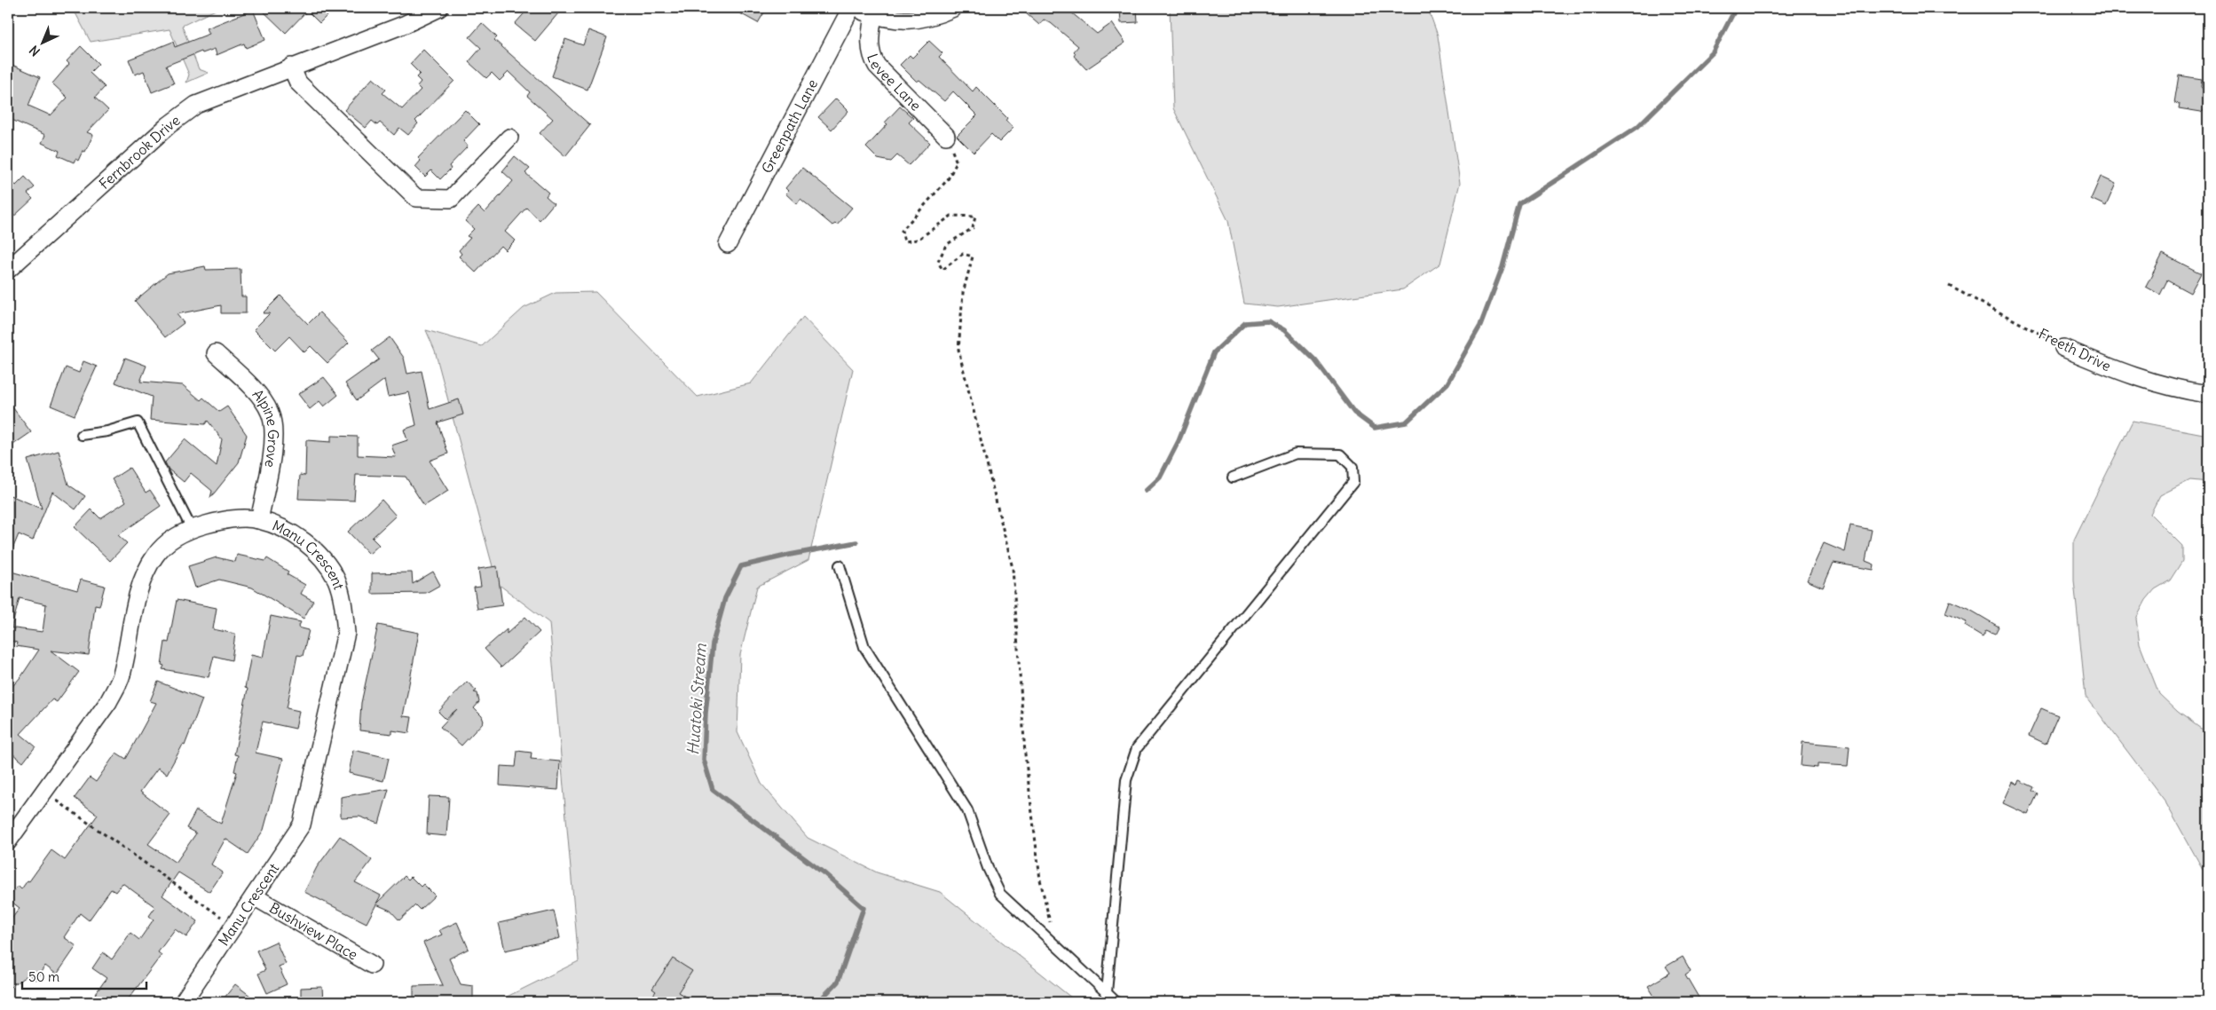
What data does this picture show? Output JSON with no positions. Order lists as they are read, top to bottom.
{
  "streets": {
    "street": [
      "Levee Lane",
      "Greenpath Lane",
      "Fernbrook Drive",
      "Freeth Drive",
      "Alpine Grove",
      "Manu Crescent",
      "Bushview Place"
    ]
  },
  "crossings": [
    ["Alpine Grove", "Manu Crescent"],
    ["Manu Crescent", "Bushview Place"]
  ],
  "water": ["Huatoki Stream"],
  "scale_bar": "50 m",
  "north": "bottom left"
}
